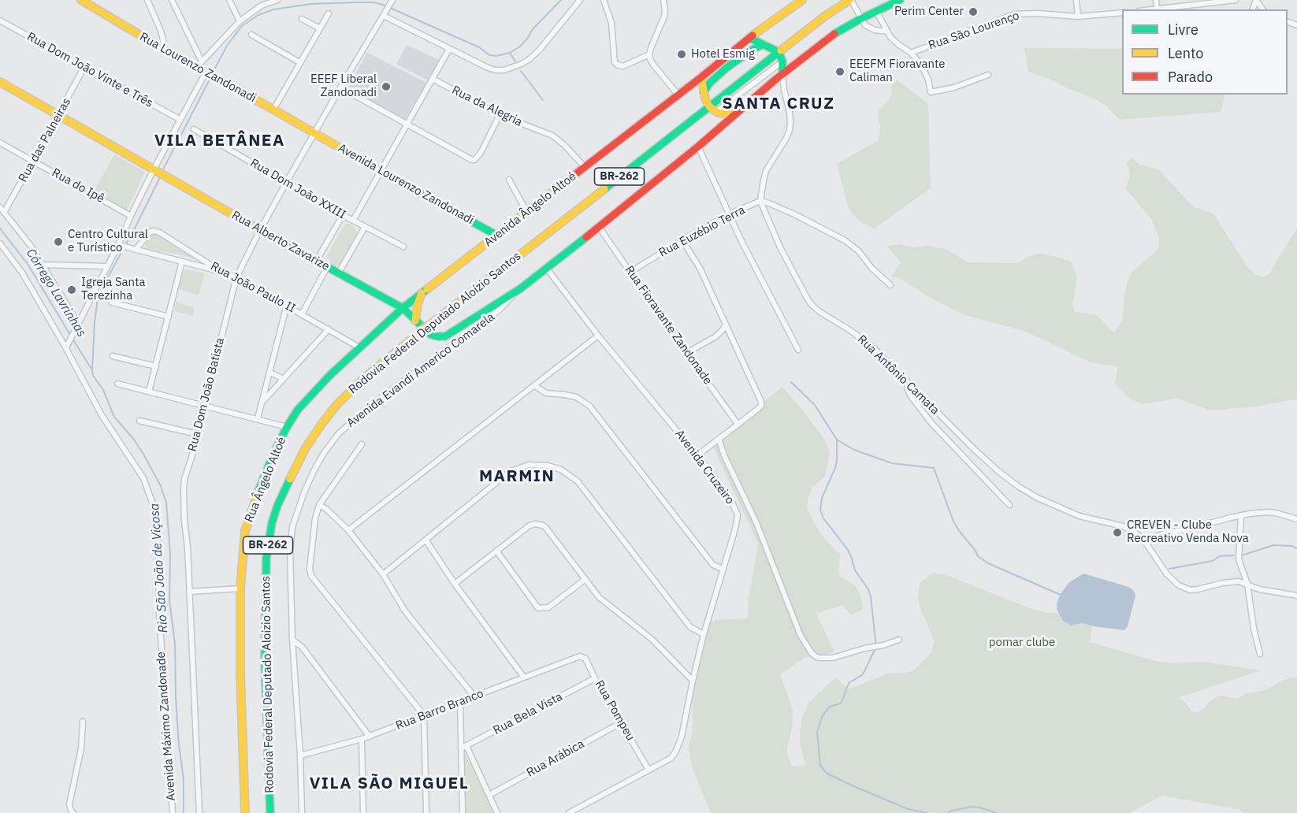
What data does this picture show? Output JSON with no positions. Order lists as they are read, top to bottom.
{
  "streets": {
    "main road": [
      "Rua Lourenzo Zandonadi",
      "BR-262",
      "Avenida Lourenzo Zandonadi",
      "Avenida Ângelo Altoé",
      "Rua Alberto Zavarize",
      "Rodovia Federal Deputado Aloízio Santos",
      "Avenida Evandi Americo Comarela",
      "Rua Ângelo Altoé"
    ],
    "street": [
      "Rua São Lourenço",
      "Rua Dom João Vinte e Três",
      "Rua da Alegria",
      "Rua das Palneiras",
      "Rua do Ipê",
      "Rua Dom João XXIII",
      "Rua Euzébio Terra",
      "Rua João Paulo II",
      "Rua Fioravante Zandonade",
      "Rua Antônio Camata",
      "Rua Dom João Batista",
      "Avenida Cruzeiro",
      "Rua Barro Branco",
      "Rua Pompeu",
      "Rua Bela Vista",
      "Avenida Máximo Zandonade",
      "Rua Arábica"
    ]
  },
  "crossings": [
    ["Rua Lourenzo Zandonadi", "Avenida Lourenzo Zandonadi"],
    ["Rua Lourenzo Zandonadi", "Rua Dom João Batista"],
    ["Rua Dom João Vinte e Três", "Rua das Palneiras"],
    ["Rua da Alegria", "Avenida Ângelo Altoé"],
    ["Rua das Palneiras", "Rua do Ipê"],
    ["Avenida Lourenzo Zandonadi", "Avenida Ângelo Altoé"],
    ["Avenida Lourenzo Zandonadi", "Rua Dom João Batista"],
    ["Rua Dom João XXIII", "Rua Dom João Batista"],
    ["Avenida Ângelo Altoé", "Rua Alberto Zavarize"],
    ["Avenida Ângelo Altoé", "Rua Ângelo Altoé"],
    ["Rua Euzébio Terra", "Rua Fioravante Zandonade"],
    ["Rua Euzébio Terra", "Rua Antônio Camata"],
    ["Rua Alberto Zavarize", "Rua Dom João Batista"],
    ["Rua Alberto Zavarize", "Rua Ângelo Altoé"],
    ["Rua João Paulo II", "Rua Dom João Batista"],
    ["Rua João Paulo II", "Rua Ângelo Altoé"],
    ["Rua Fioravante Zandonade", "Avenida Evandi Americo Comarela"],
    ["Avenida Evandi Americo Comarela", "Avenida Cruzeiro"],
    ["Avenida Evandi Americo Comarela", "Rua Barro Branco"],
    ["Avenida Cruzeiro", "Rua Pompeu"],
    ["Rua Barro Branco", "Rua Pompeu"],
    ["Rua Pompeu", "Rua Bela Vista"],
    ["Rua Pompeu", "Rua Arábica"]
  ],
  "districts": [
    "SANTA CRUZ",
    "VILA BETÂNEA",
    "MARMIN",
    "VILA SÃO MIGUEL"
  ],
  "water": ["Córrego Lavrinhas", "Rio São João de Viçosa"],
  "parks": ["pomar clube"],
  "places": [
    "Perim Center",
    "Hotel Esmig",
    "EEEFM Fioravante Caliman",
    "EEEF Liberal Zandonadi",
    "Centro Cultural e Turístico",
    "Igreja Santa Terezinha",
    "CREVEN - Clube Recreativo Venda Nova"
  ],
  "legend": ["Livre", "Lento", "Parado"]
}
